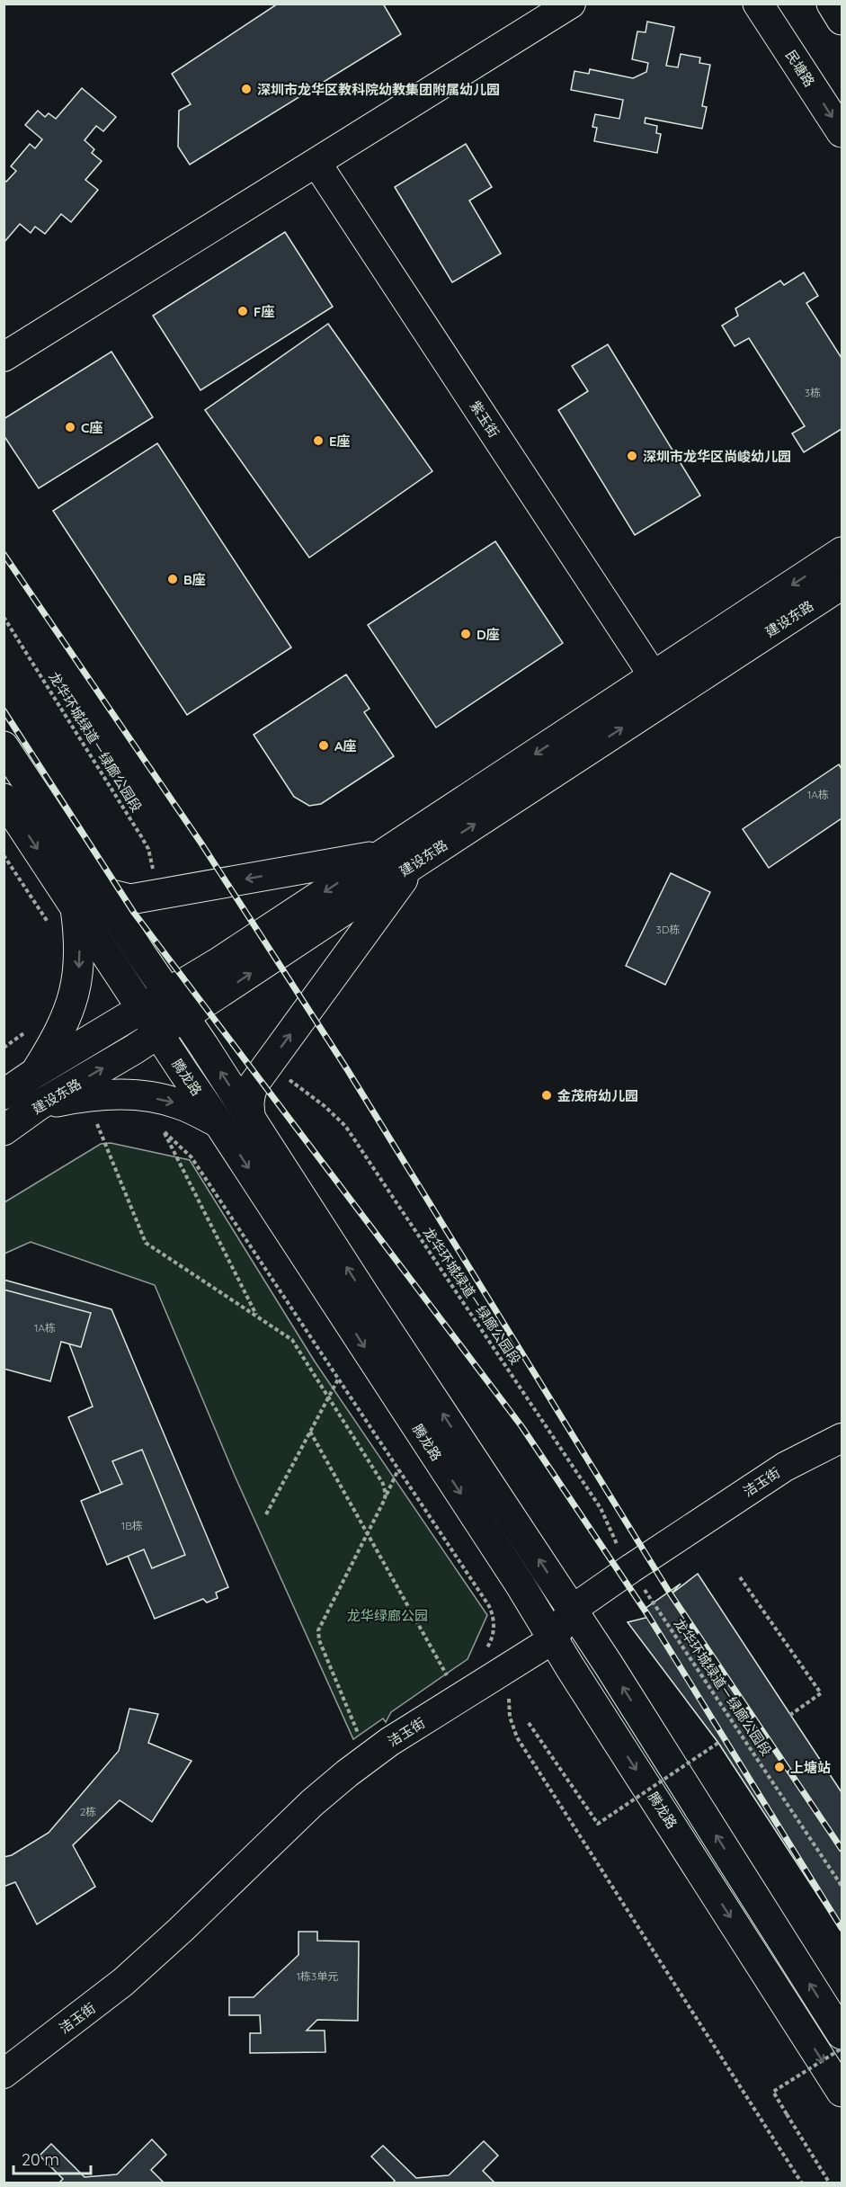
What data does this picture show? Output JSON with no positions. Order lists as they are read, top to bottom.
{
  "streets": {
    "main road": ["民塘路", "建设东路", "腾龙路"],
    "street": ["紫玉街", "洁玉街"],
    "path": ["龙华环城绿道－绿廊公园段"]
  },
  "crossings": [
    ["紫玉街", "建设东路"],
    ["建设东路", "腾龙路"],
    ["腾龙路", "洁玉街"]
  ],
  "one_way": ["民塘路"],
  "parks": ["龙华绿廊公园"],
  "places": [
    "深圳市龙华区教科院幼教集团附属幼儿园",
    "F座",
    "C座",
    "E座",
    "深圳市龙华区尚峻幼儿园",
    "B座",
    "D座",
    "A座",
    "金茂府幼儿园",
    "上塘站"
  ],
  "house_numbers": [
    "3栋",
    "1A栋",
    "3D栋",
    "1A栋",
    "1B栋",
    "2栋",
    "1栋3单元"
  ],
  "scale_bar": "20 m"
}
